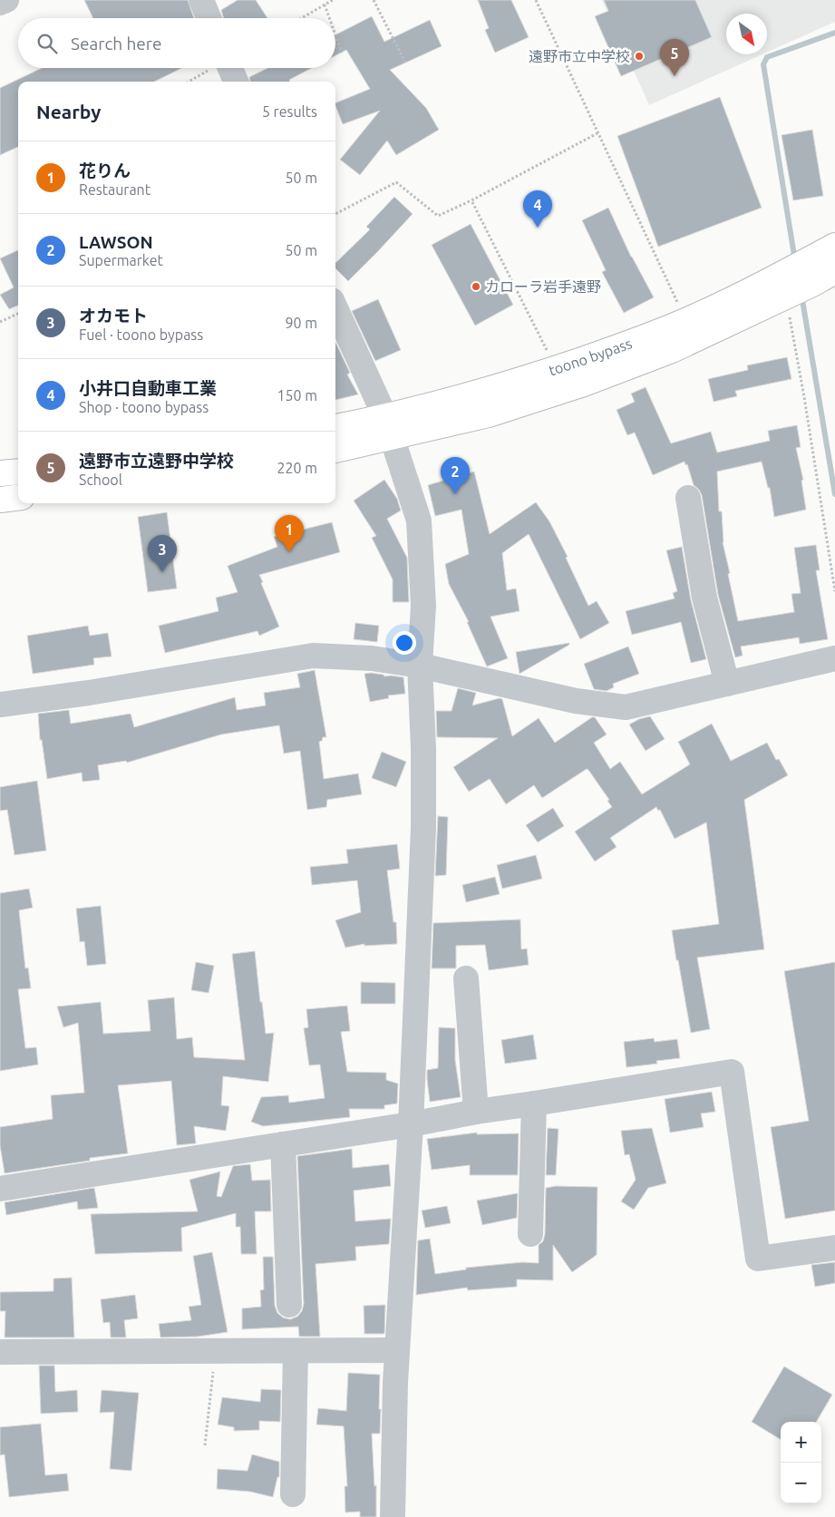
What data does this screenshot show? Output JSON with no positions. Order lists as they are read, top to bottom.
{
  "streets": {
    "highway": ["toono bypass"]
  },
  "places": ["遠野市立中学校", "カローラ岩手遠野"],
  "north": "bottom right",
  "page": {
    "search": "Search here",
    "pins": [
      "5",
      "4",
      "2",
      "1",
      "3"
    ],
    "heading": ["Nearby", "5 results"],
    "list": [
      {
        "mark": "1",
        "name": "花りん",
        "note": "Restaurant",
        "value": "50 m"
      },
      {
        "mark": "2",
        "name": "LAWSON",
        "note": "Supermarket",
        "value": "50 m"
      },
      {
        "mark": "3",
        "name": "オカモト",
        "note": "Fuel · toono bypass",
        "value": "90 m"
      },
      {
        "mark": "4",
        "name": "小井口自動車工業",
        "note": "Shop · toono bypass",
        "value": "150 m"
      },
      {
        "mark": "5",
        "name": "遠野市立遠野中学校",
        "note": "School",
        "value": "220 m"
      }
    ],
    "map_buttons": ["+", "−"]
  }
}
